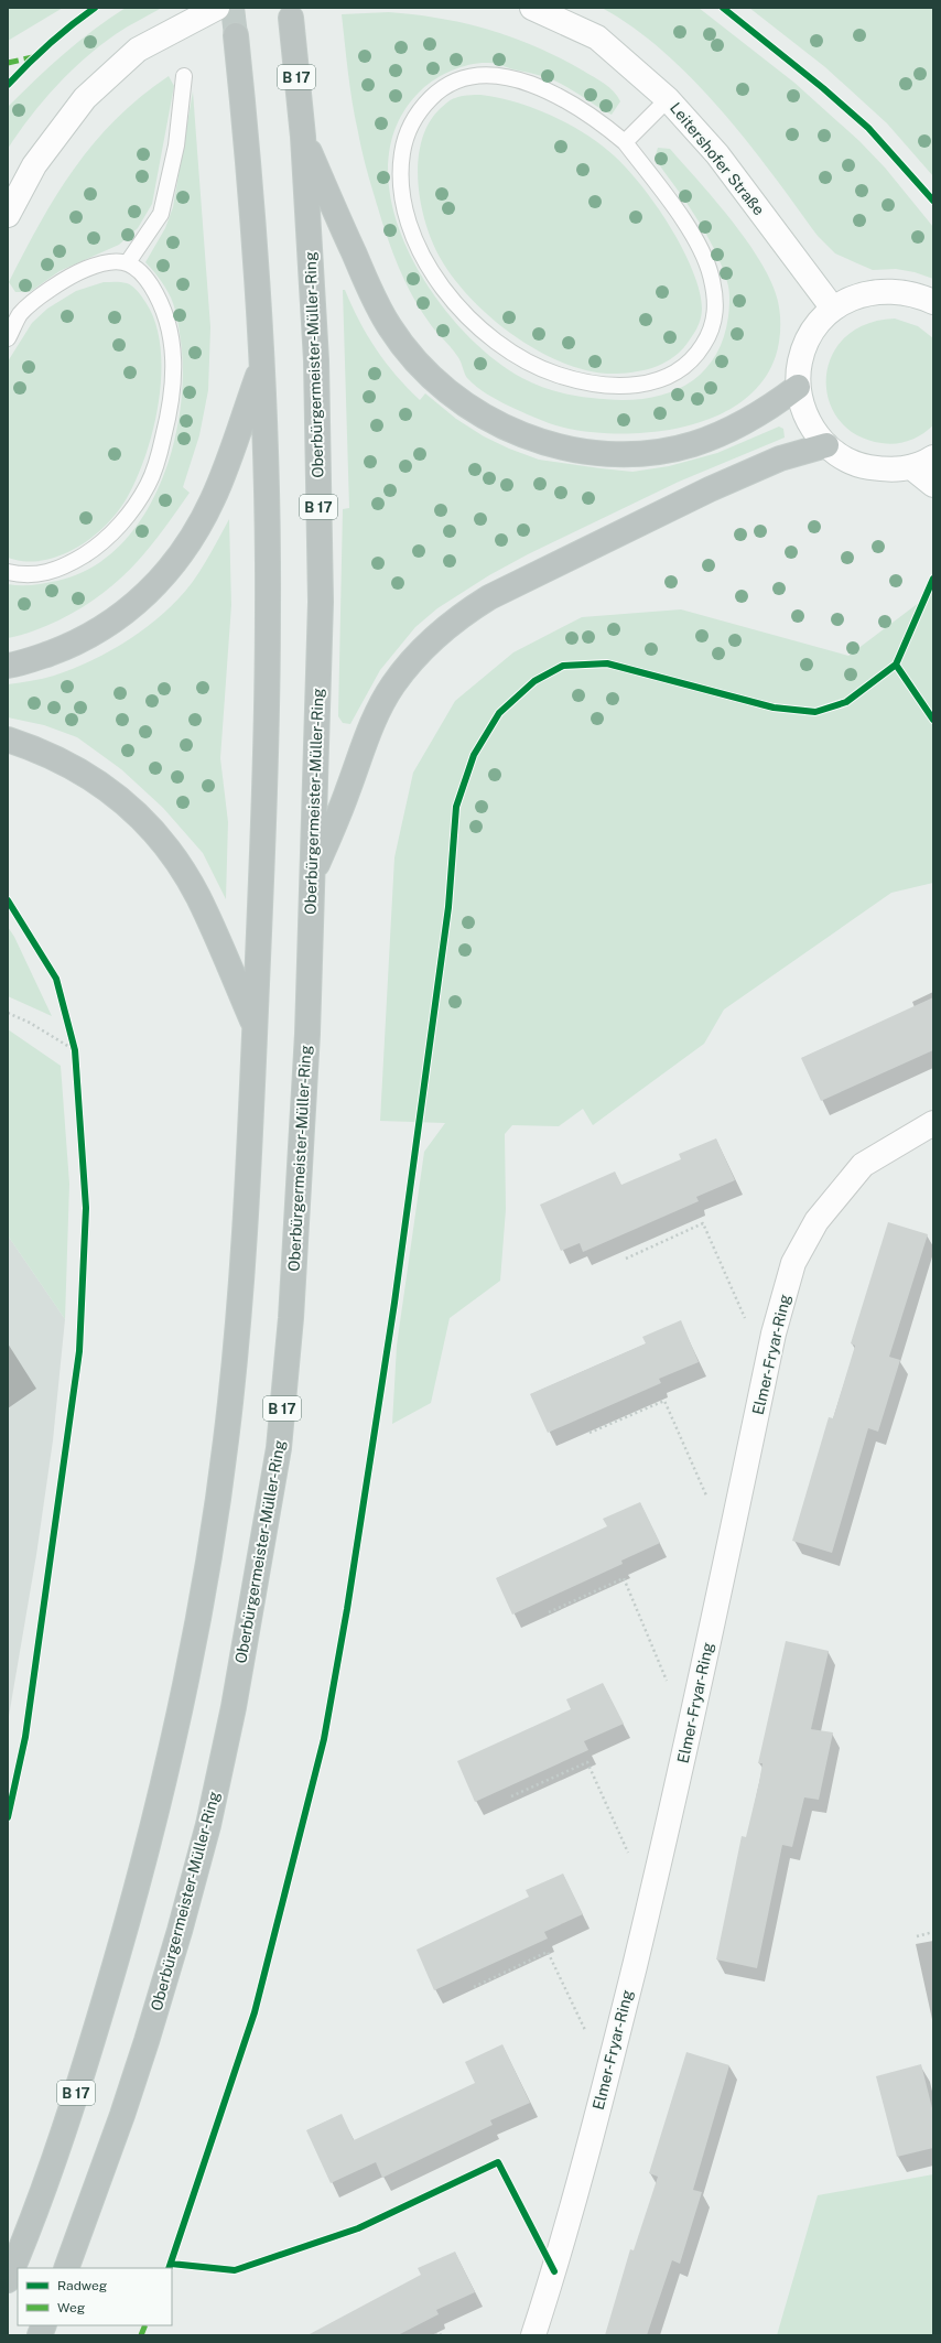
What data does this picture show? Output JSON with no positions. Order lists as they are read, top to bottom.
{
  "streets": {
    "highway": ["B 17", "Oberbürgermeister-Müller-Ring"],
    "street": ["Leitershofer Straße", "Elmer-Fryar-Ring"]
  },
  "legend": ["Radweg", "Weg"]
}
